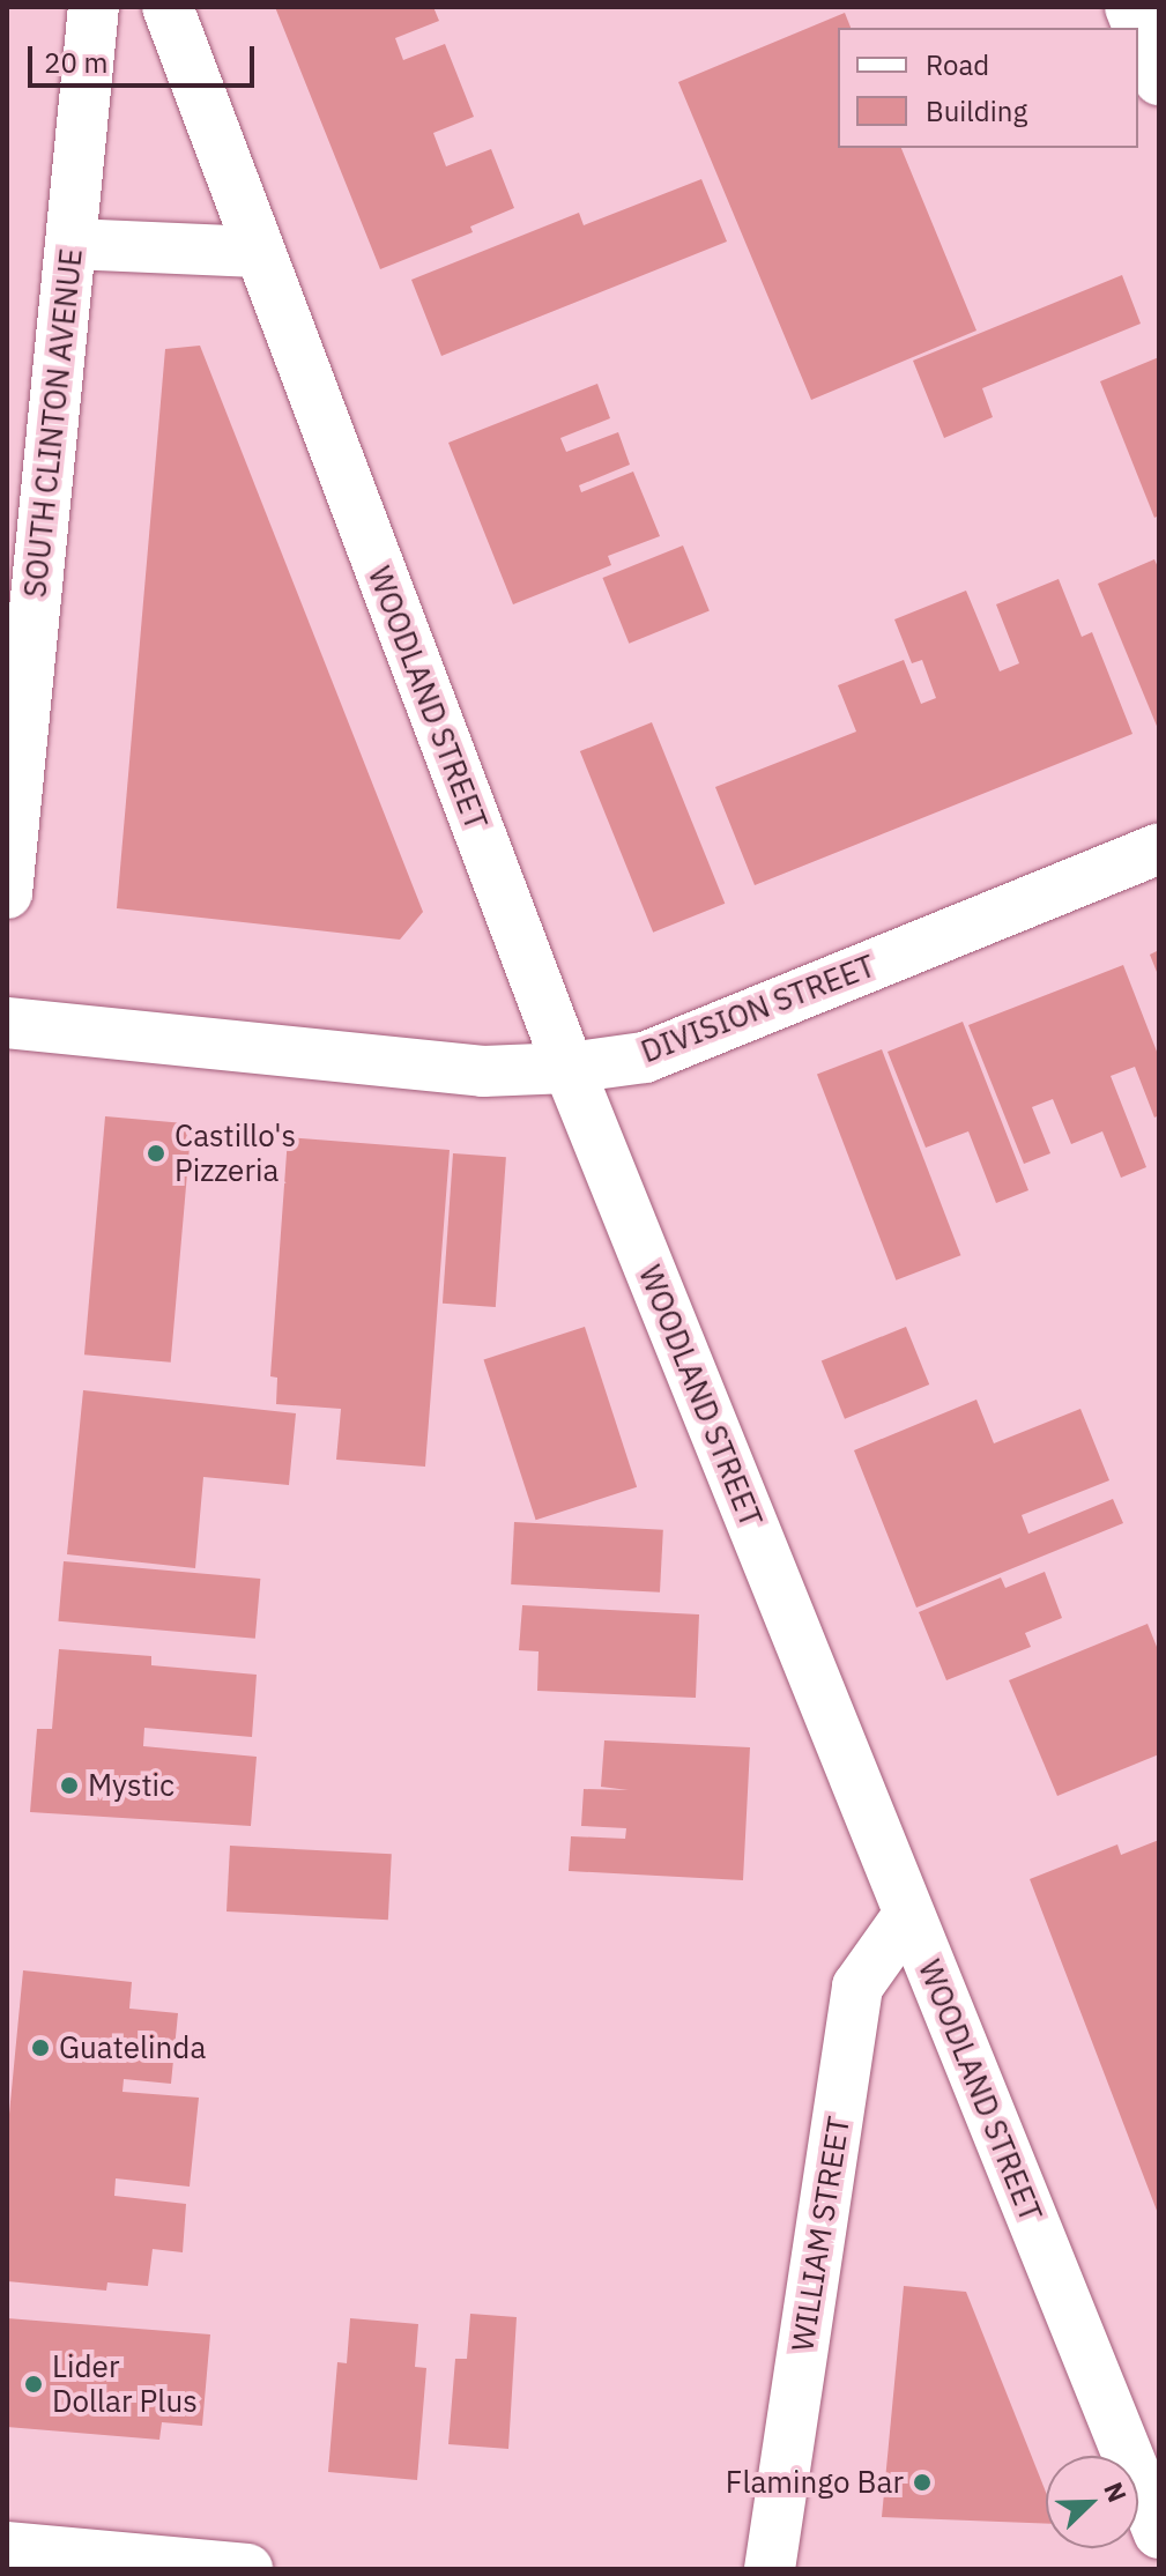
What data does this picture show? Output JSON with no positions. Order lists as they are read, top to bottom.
{
  "streets": {
    "street": [
      "SOUTH CLINTON AVENUE",
      "WOODLAND STREET",
      "DIVISION STREET",
      "WILLIAM STREET"
    ]
  },
  "crossings": [
    ["WOODLAND STREET", "DIVISION STREET"],
    ["WOODLAND STREET", "WILLIAM STREET"]
  ],
  "places": [
    "Castillo's Pizzeria",
    "Mystic",
    "Guatelinda",
    "Lider Dollar Plus",
    "Flamingo Bar"
  ],
  "legend": ["Road", "Building"],
  "scale_bar": "20 m",
  "north": "top right"
}
